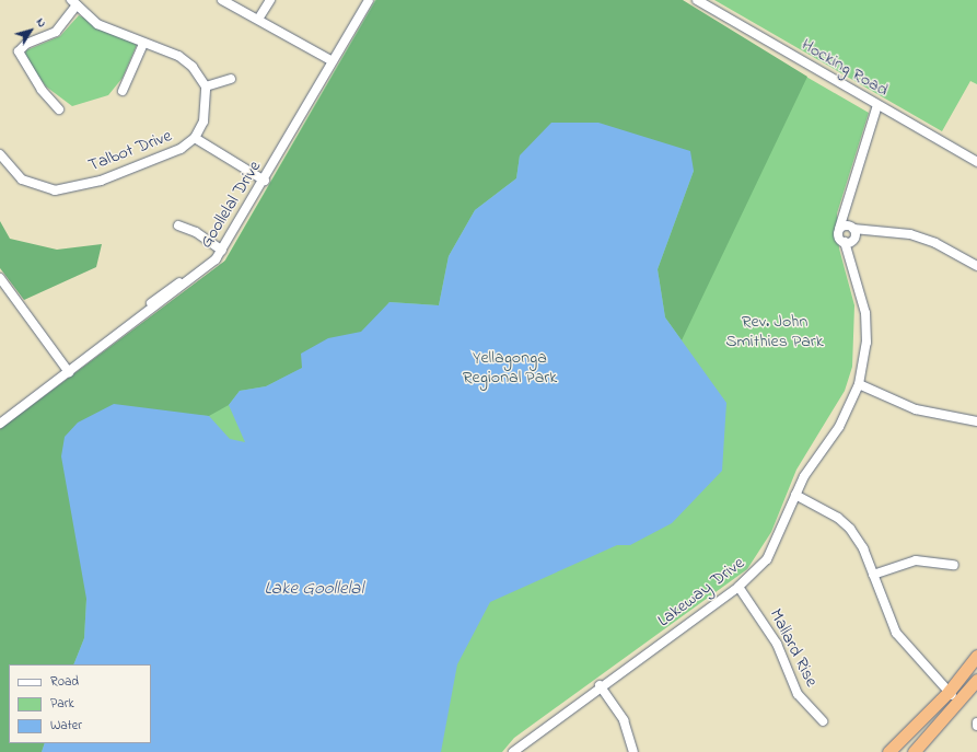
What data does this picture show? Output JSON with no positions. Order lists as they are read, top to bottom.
{
  "streets": {
    "street": [
      "Hocking Road",
      "Talbot Drive",
      "Goollelal Drive",
      "Lakeway Drive",
      "Mallard Rise"
    ]
  },
  "crossings": [
    ["Hocking Road", "Lakeway Drive"],
    ["Lakeway Drive", "Mallard Rise"]
  ],
  "water": ["Lake Goollelal"],
  "parks": ["Rev. John Smithies Park", "Yellagonga Regional Park"],
  "legend": ["Road", "Park", "Water"],
  "north": "top right"
}
